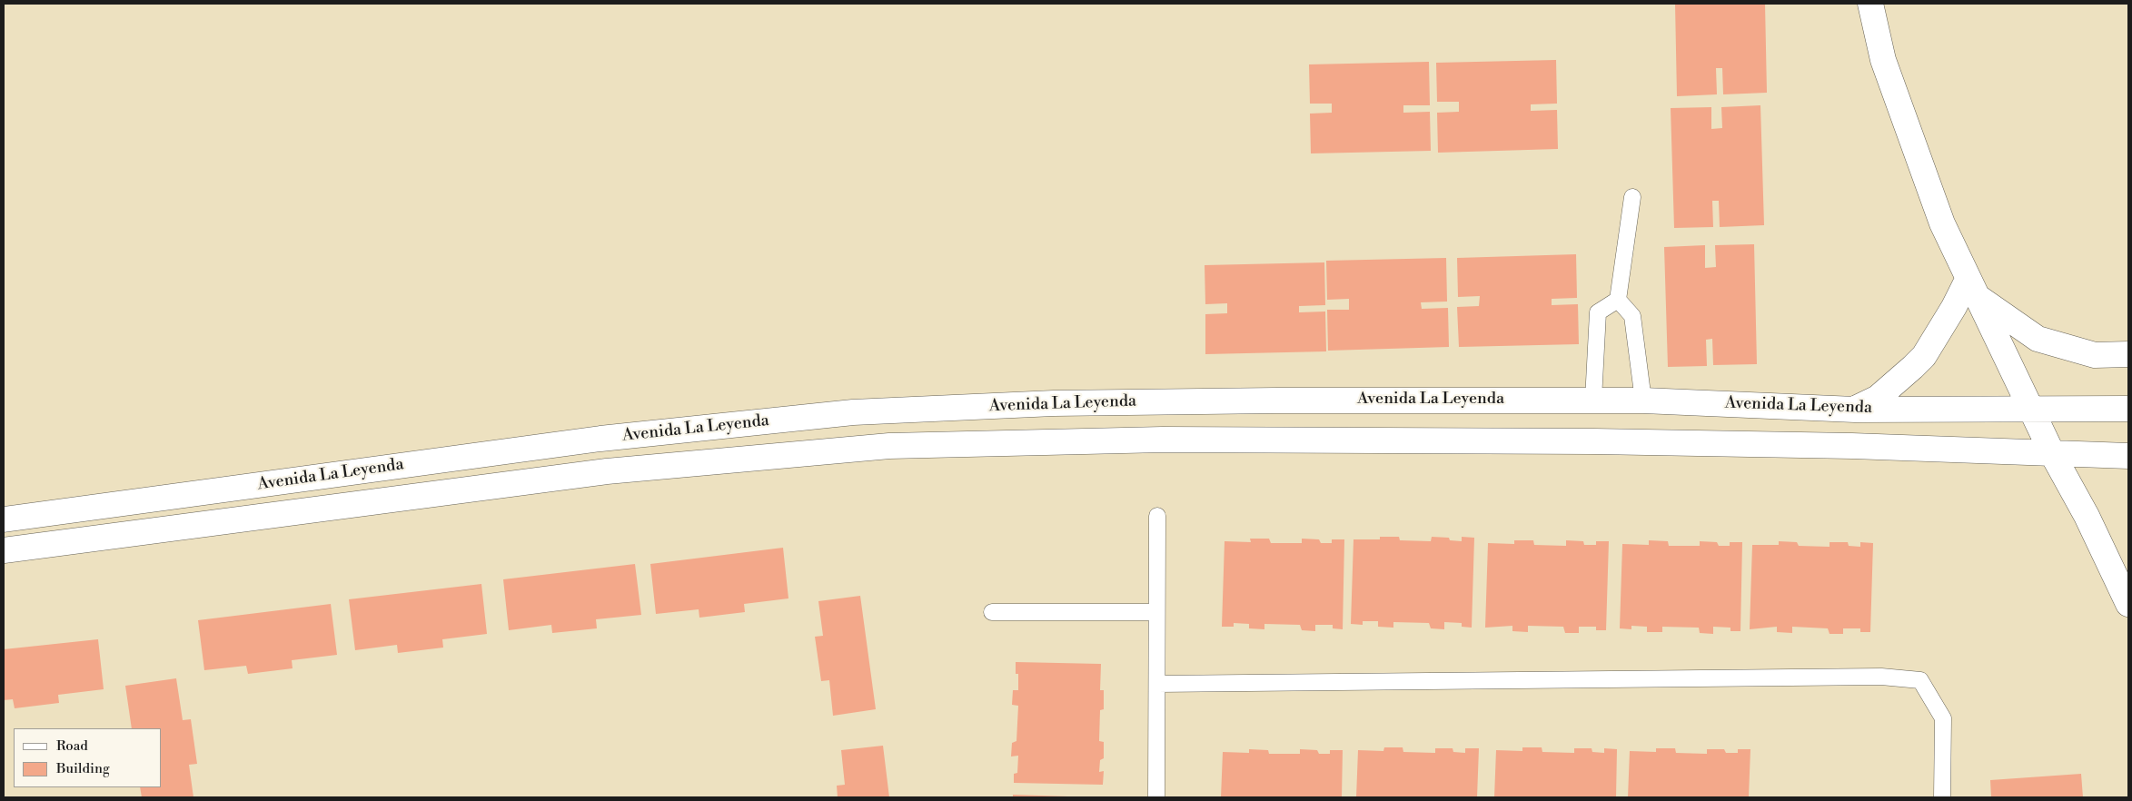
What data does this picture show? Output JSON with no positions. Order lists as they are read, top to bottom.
{
  "streets": {
    "street": ["Avenida La Leyenda"]
  },
  "legend": ["Road", "Building"]
}
